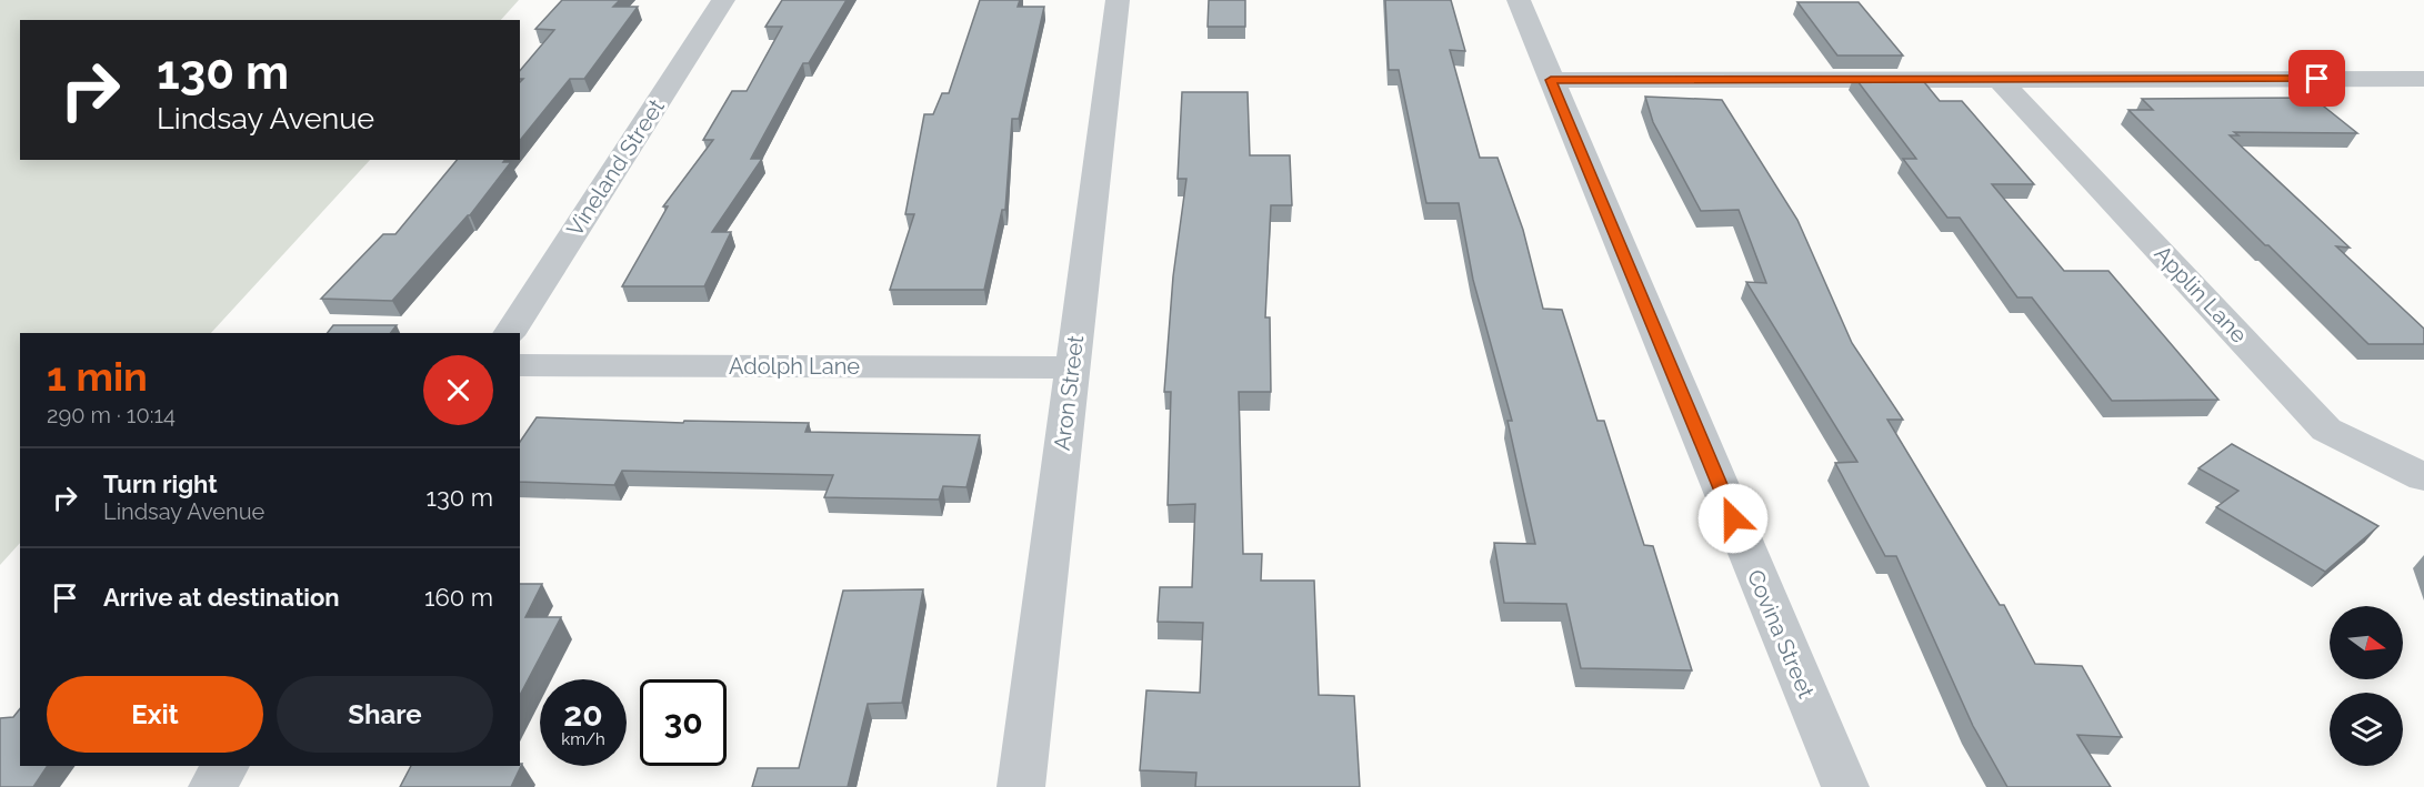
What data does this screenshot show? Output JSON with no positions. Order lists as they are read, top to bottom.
{
  "streets": {
    "street": [
      "Vineland Street",
      "Applin Lane",
      "Adolph Lane",
      "Aron Street",
      "Covina Street"
    ]
  },
  "crossings": [
    ["Adolph Lane", "Aron Street"]
  ],
  "north": "right",
  "page": {
    "turn": ["130 m", "Lindsay Avenue"],
    "heading": ["1 min", "290 m · 10:14"],
    "list": [
      {
        "name": "Turn right",
        "note": "Lindsay Avenue",
        "value": "130 m"
      },
      {
        "name": "Arrive at destination",
        "value": "160 m"
      }
    ],
    "buttons": ["Exit", "Share"],
    "speed": "20 km/h",
    "limit": "30"
  }
}
